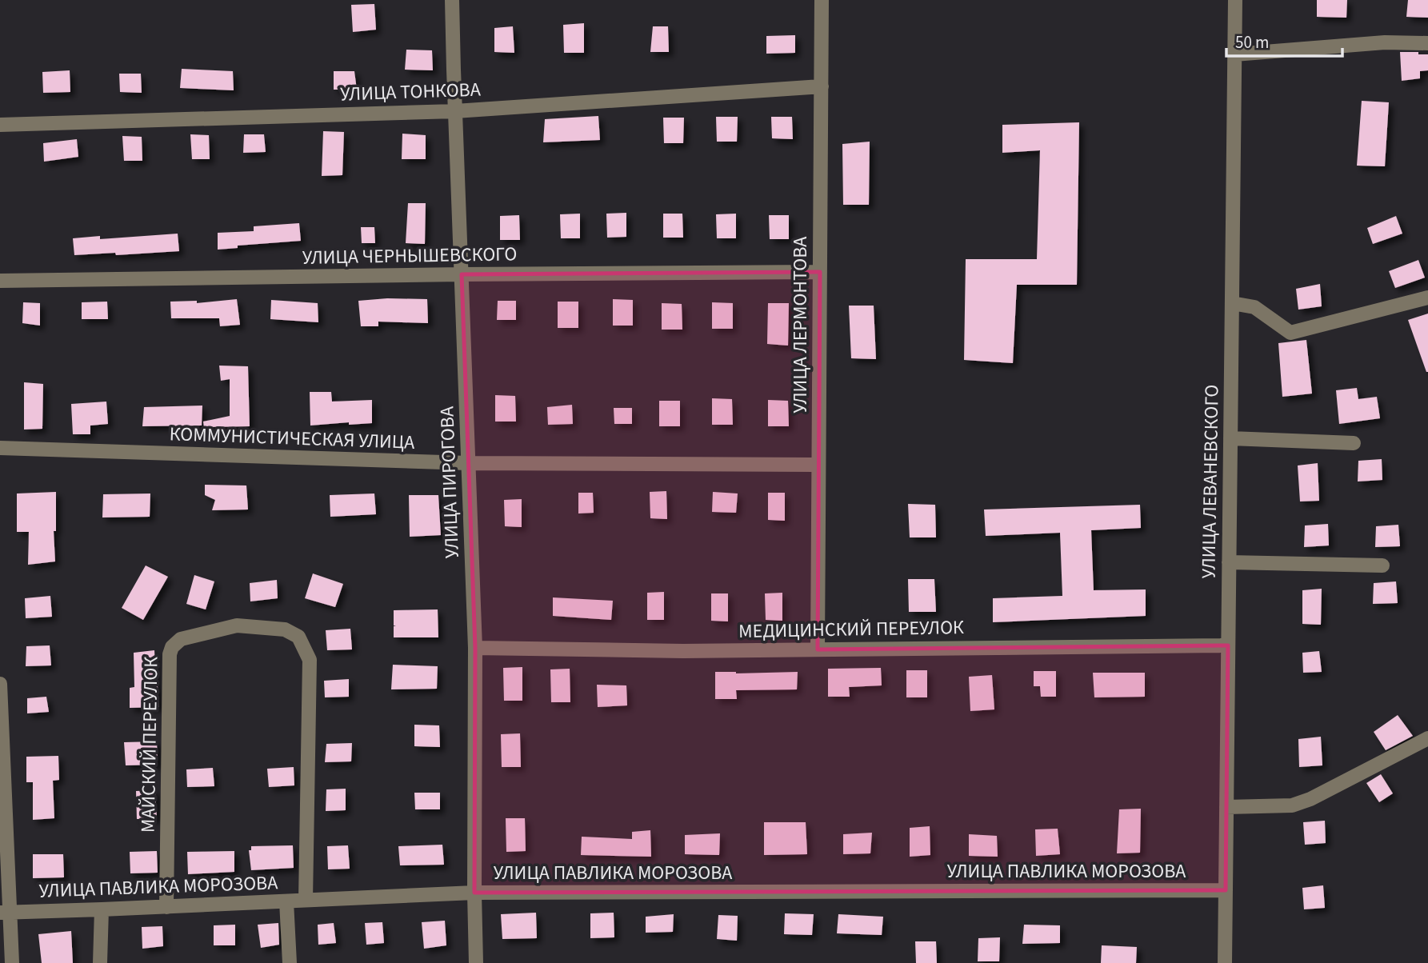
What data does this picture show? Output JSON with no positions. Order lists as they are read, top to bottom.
{
  "streets": {
    "street": [
      "УЛИЦА ТОНКОВА",
      "УЛИЦА ЧЕРНЫШЕВСКОГО",
      "УЛИЦА ЛЕРМОНТОВА",
      "КОММУНИСТИЧЕСКАЯ УЛИЦА",
      "УЛИЦА ЛЕВАНЕВСКОГО",
      "УЛИЦА ПИРОГОВА",
      "МЕДИЦИНСКИЙ ПЕРЕУЛОК",
      "МАЙСКИЙ ПЕРЕУЛОК",
      "УЛИЦА ПАВЛИКА МОРОЗОВА"
    ]
  },
  "crossings": [
    ["УЛИЦА ТОНКОВА", "УЛИЦА ЛЕРМОНТОВА"],
    ["УЛИЦА ТОНКОВА", "УЛИЦА ПИРОГОВА"],
    ["УЛИЦА ЧЕРНЫШЕВСКОГО", "УЛИЦА ЛЕРМОНТОВА"],
    ["УЛИЦА ЧЕРНЫШЕВСКОГО", "УЛИЦА ПИРОГОВА"],
    ["УЛИЦА ЛЕРМОНТОВА", "КОММУНИСТИЧЕСКАЯ УЛИЦА"],
    ["УЛИЦА ЛЕРМОНТОВА", "МЕДИЦИНСКИЙ ПЕРЕУЛОК"],
    ["КОММУНИСТИЧЕСКАЯ УЛИЦА", "УЛИЦА ПИРОГОВА"],
    ["УЛИЦА ЛЕВАНЕВСКОГО", "МЕДИЦИНСКИЙ ПЕРЕУЛОК"],
    ["УЛИЦА ЛЕВАНЕВСКОГО", "УЛИЦА ПАВЛИКА МОРОЗОВА"],
    ["УЛИЦА ПИРОГОВА", "МЕДИЦИНСКИЙ ПЕРЕУЛОК"],
    ["УЛИЦА ПИРОГОВА", "УЛИЦА ПАВЛИКА МОРОЗОВА"],
    ["МАЙСКИЙ ПЕРЕУЛОК", "УЛИЦА ПАВЛИКА МОРОЗОВА"]
  ],
  "scale_bar": "50 m"
}
